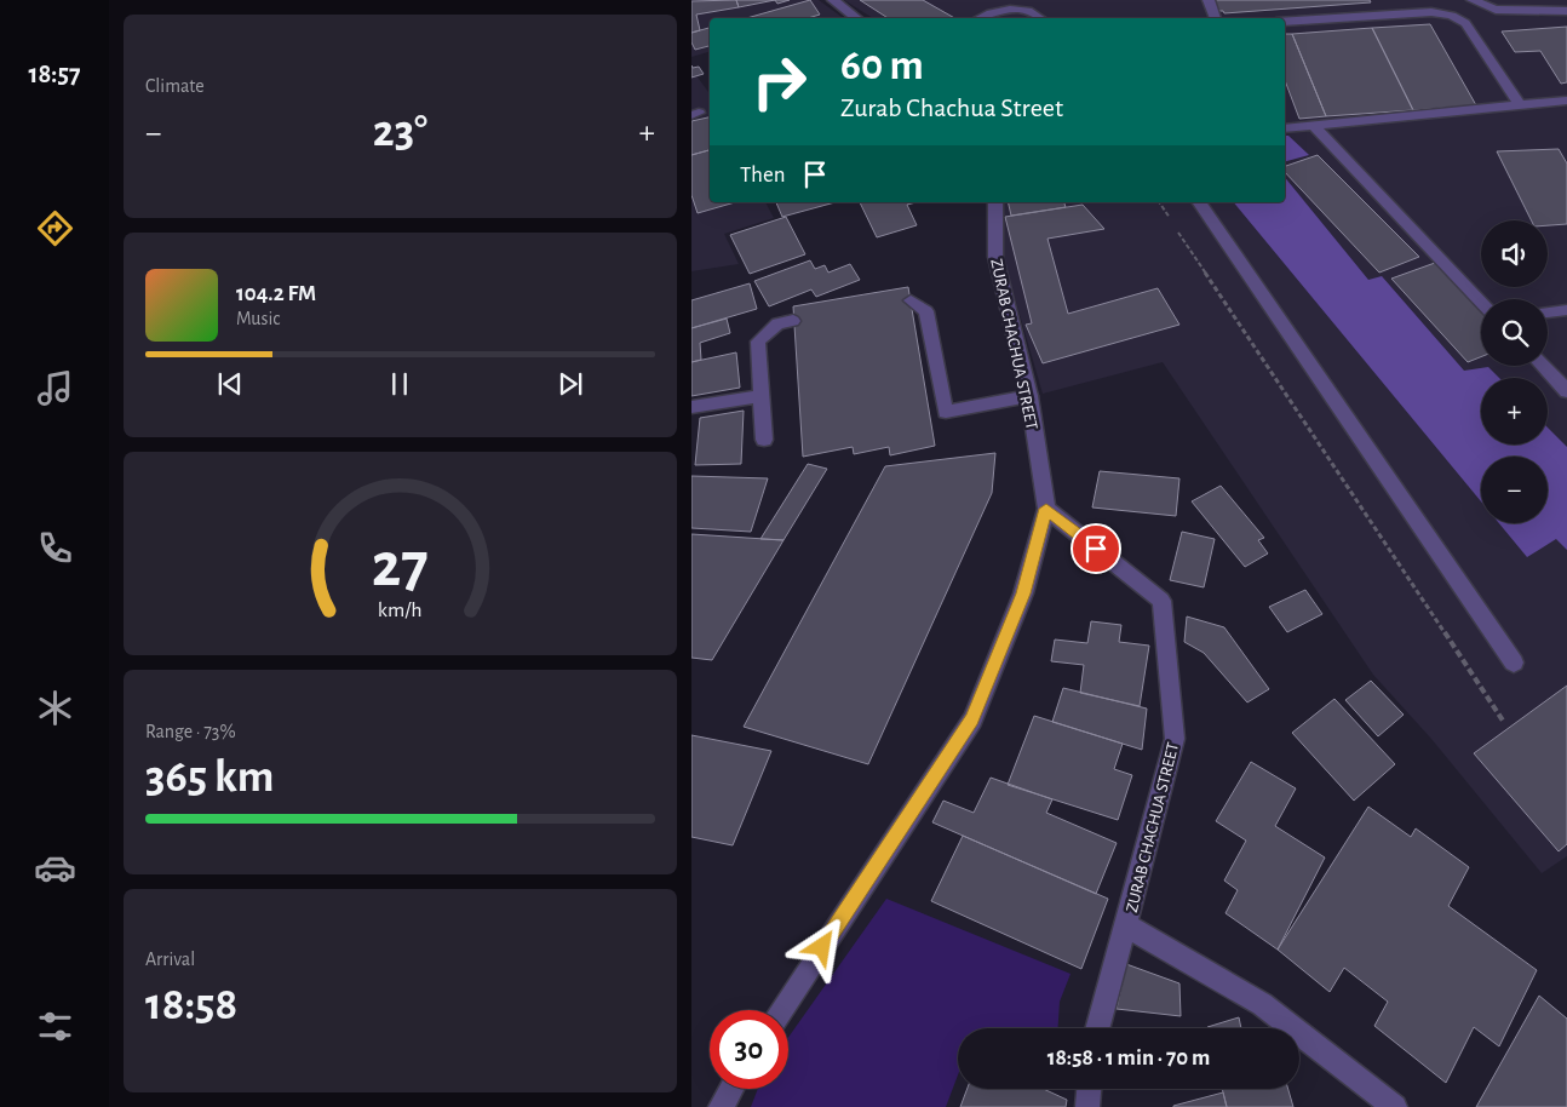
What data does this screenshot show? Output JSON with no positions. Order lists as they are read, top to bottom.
{
  "streets": {
    "street": ["ZURAB CHACHUA STREET"]
  },
  "page": {
    "tabs": "18:57",
    "tile": [
      "Climate",
      ["Range · 73%", "365 km"],
      ["Arrival", "18:58"]
    ],
    "turn": ["60 m", "Zurab Chachua Street"],
    "heat": ["−", "23°", "+"],
    "then": "Then",
    "map_buttons": ["+", "−"],
    "song": ["104.2 FM", "Music"],
    "limit": "30",
    "trip": "18:58 · 1 min · 70 m",
    "gauge": ["27", "km/h"]
  }
}
